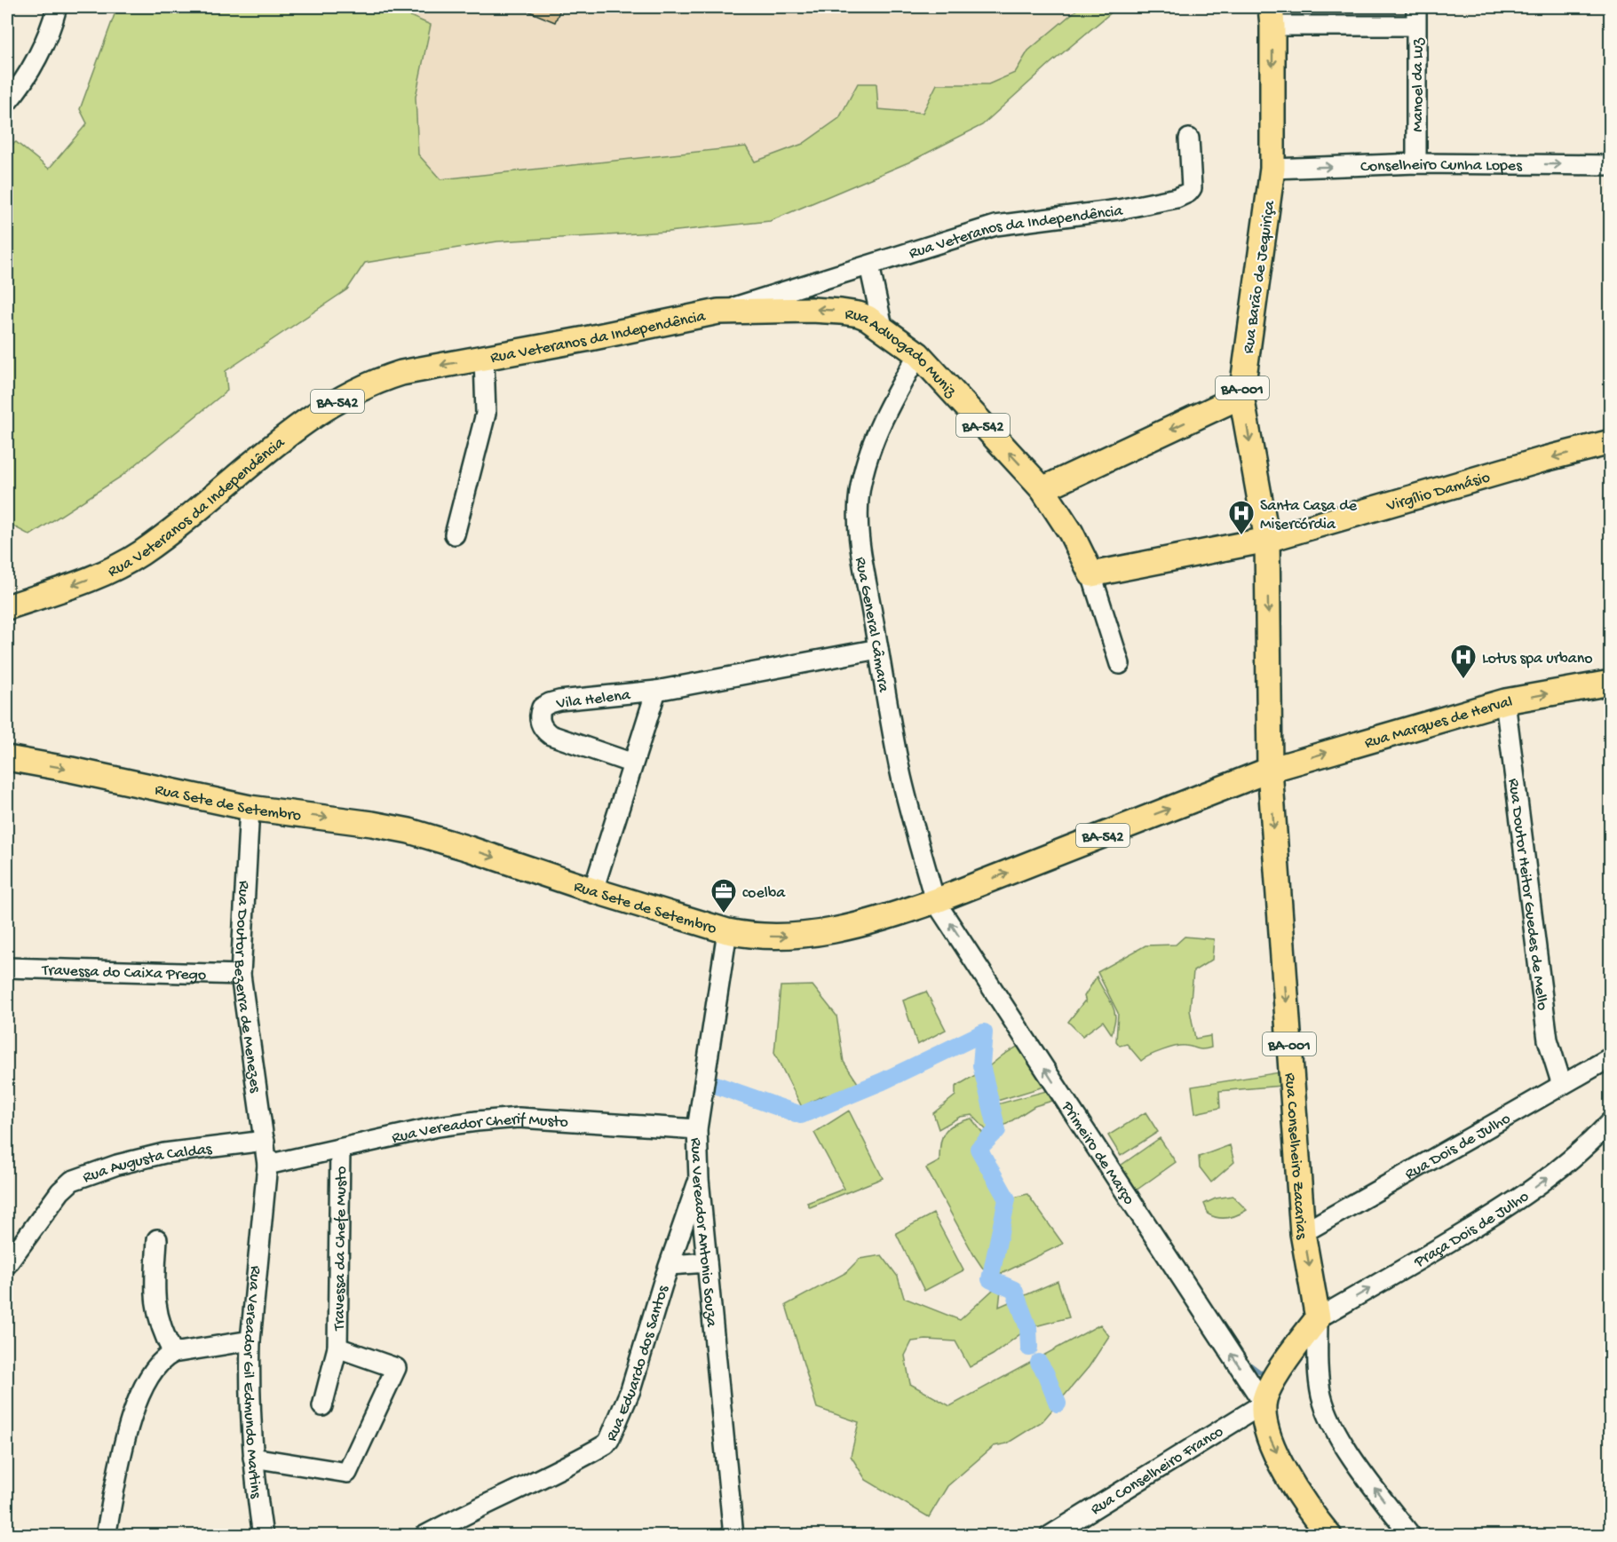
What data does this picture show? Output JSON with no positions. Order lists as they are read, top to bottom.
{
  "streets": {
    "main road": [
      "Rua Veteranos da Independência",
      "Rua Barão de Jequiriça",
      "Rua Advogado Muniz",
      "BA-001",
      "BA-542",
      "Virgílio Damásio",
      "Rua Marques de Herval",
      "Rua Sete de Setembro",
      "Rua Conselheiro Zacarias"
    ],
    "street": [
      "Manoel da Luz",
      "Conselheiro Cunha Lopes",
      "Rua General Câmara",
      "Vila Helena",
      "Rua Doutor Heitor Guedes de Mello",
      "Travessa do Caixa Prego",
      "Rua Doutor Bezerra de Menezes",
      "Rua Vereador Cherif Musto",
      "Rua Dois de Julho",
      "Primeiro de Março",
      "Rua Augusta Caldas",
      "Praça Dois de Julho",
      "Rua Vereador Antonio Souza",
      "Travessa da Chefe Musto",
      "Rua Eduardo dos Santos",
      "Rua Vereador Gil Edmundo Martins",
      "Rua Conselheiro Franco"
    ]
  },
  "crossings": [
    ["Manoel da Luz", "Conselheiro Cunha Lopes"],
    ["Conselheiro Cunha Lopes", "Rua Barão de Jequiriça"],
    ["Rua Veteranos da Independência", "Rua Advogado Muniz"],
    ["Rua Barão de Jequiriça", "Virgílio Damásio"],
    ["Rua Barão de Jequiriça", "Rua Marques de Herval"],
    ["Rua Barão de Jequiriça", "Rua Sete de Setembro"],
    ["Rua Barão de Jequiriça", "Rua Conselheiro Zacarias"],
    ["Rua Advogado Muniz", "Virgílio Damásio"],
    ["Rua Advogado Muniz", "Rua General Câmara"],
    ["BA-001", "Rua Conselheiro Zacarias"],
    ["BA-001", "Praça Dois de Julho"],
    ["Rua General Câmara", "Rua Sete de Setembro"],
    ["Rua General Câmara", "Primeiro de Março"],
    ["Vila Helena", "Rua Sete de Setembro"],
    ["Rua Marques de Herval", "Rua Sete de Setembro"],
    ["Rua Marques de Herval", "Rua Doutor Heitor Guedes de Mello"],
    ["Rua Marques de Herval", "Rua Conselheiro Zacarias"],
    ["Rua Sete de Setembro", "Rua Doutor Bezerra de Menezes"],
    ["Rua Sete de Setembro", "Primeiro de Março"],
    ["Rua Sete de Setembro", "Rua Conselheiro Zacarias"],
    ["Rua Sete de Setembro", "Rua Vereador Antonio Souza"],
    ["Rua Doutor Heitor Guedes de Mello", "Rua Dois de Julho"],
    ["Travessa do Caixa Prego", "Rua Doutor Bezerra de Menezes"],
    ["Rua Doutor Bezerra de Menezes", "Rua Vereador Cherif Musto"],
    ["Rua Doutor Bezerra de Menezes", "Rua Augusta Caldas"],
    ["Rua Doutor Bezerra de Menezes", "Rua Vereador Gil Edmundo Martins"],
    ["Rua Vereador Cherif Musto", "Rua Vereador Antonio Souza"],
    ["Rua Vereador Cherif Musto", "Travessa da Chefe Musto"],
    ["Rua Vereador Cherif Musto", "Rua Vereador Gil Edmundo Martins"],
    ["Rua Dois de Julho", "Rua Conselheiro Zacarias"],
    ["Primeiro de Março", "Rua Conselheiro Franco"],
    ["Rua Conselheiro Zacarias", "Praça Dois de Julho"],
    ["Rua Vereador Antonio Souza", "Rua Eduardo dos Santos"]
  ],
  "one_way": [
    "Rua Veteranos da Independência",
    "Rua Barão de Jequiriça",
    "Rua Advogado Muniz",
    "Virgílio Damásio",
    "Rua Marques de Herval",
    "Rua Sete de Setembro",
    "Primeiro de Março",
    "Rua Conselheiro Zacarias",
    "Praça Dois de Julho"
  ],
  "places": {
    "hospital": ["Santa Casa de Misercórdia", "Lotus spa urbano"],
    "office": ["coelba"]
  }
}
